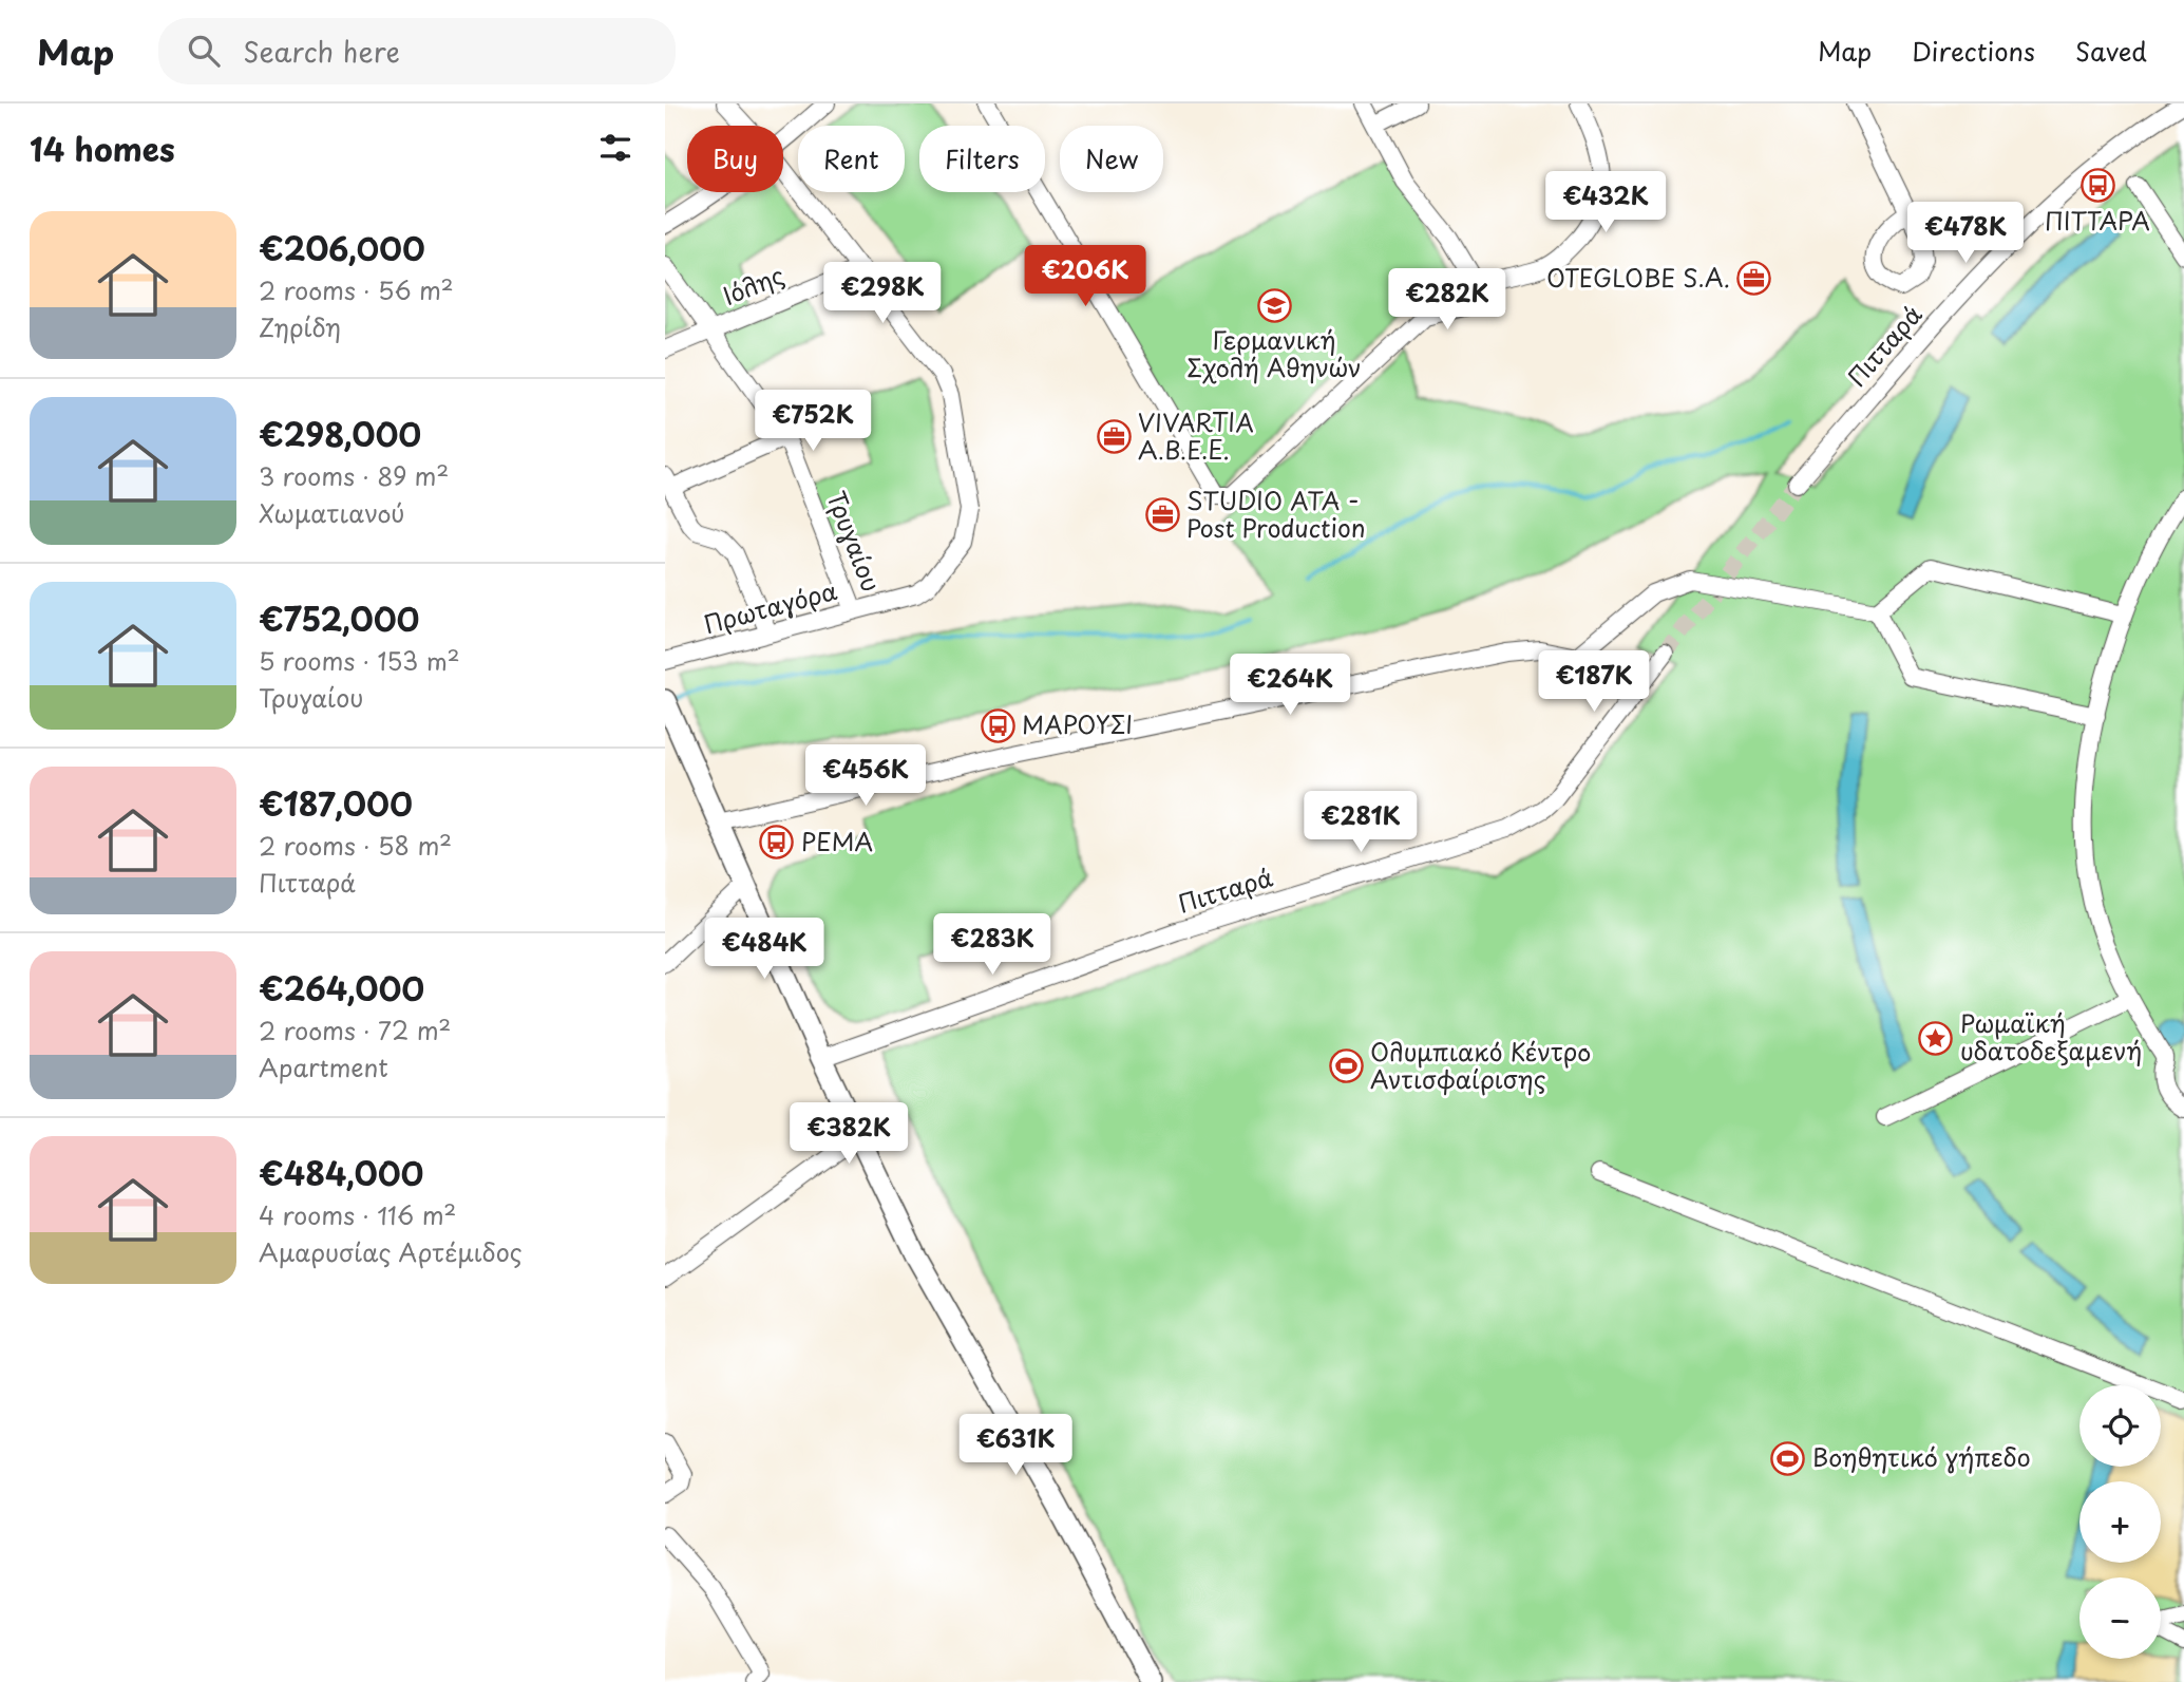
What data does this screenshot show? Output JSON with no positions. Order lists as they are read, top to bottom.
{
  "streets": {
    "street": [
      "Ιόλης",
      "Πιτταρά",
      "Τρυγαίου",
      "Πρωταγόρα"
    ]
  },
  "crossings": [
    ["Ιόλης", "Τρυγαίου"],
    ["Ιόλης", "Πρωταγόρα"],
    ["Τρυγαίου", "Πρωταγόρα"]
  ],
  "places": {
    "bus stop": ["ΠΙΤΤΑΡΑ", "ΜΑΡΟΥΣΙ", "ΡΕΜΑ"],
    "office": ["OTEGLOBE S.A.", "VIVARTIA A.B.E.E.", "STUDIO ATA - Post Production"],
    "school or university": ["Γερμανική Σχολή Αθηνών"],
    "place": ["Ρωμαϊκή υδατοδεξαμενή"],
    "sports": ["Ολυμπιακό Κέντρο Αντισφαίρισης", "Βοηθητικό γήπεδο"]
  },
  "page": {
    "header": "Map",
    "search": "Search here",
    "nav": ["Map", "Directions", "Saved"],
    "heading": "14 homes",
    "chip": [
      "Buy",
      "Rent",
      "Filters",
      "New"
    ],
    "price": [
      "€432K",
      "€478K",
      "€206K",
      "€298K",
      "€282K",
      "€752K",
      "€187K",
      "€264K",
      "€456K",
      "€281K",
      "€283K",
      "€484K",
      "€382K",
      "€631K"
    ],
    "list": [
      {
        "name": "€206,000",
        "note": "2 rooms · 56 m² · Ζηρίδη"
      },
      {
        "name": "€298,000",
        "note": "3 rooms · 89 m² · Χωματιανού"
      },
      {
        "name": "€752,000",
        "note": "5 rooms · 153 m² · Τρυγαίου"
      },
      {
        "name": "€187,000",
        "note": "2 rooms · 58 m² · Πιτταρά"
      },
      {
        "name": "€264,000",
        "note": "2 rooms · 72 m² · Apartment"
      },
      {
        "name": "€484,000",
        "note": "4 rooms · 116 m² · Αμαρυσίας Αρτέμιδος"
      }
    ],
    "map_buttons": ["+", "−"]
  }
}
